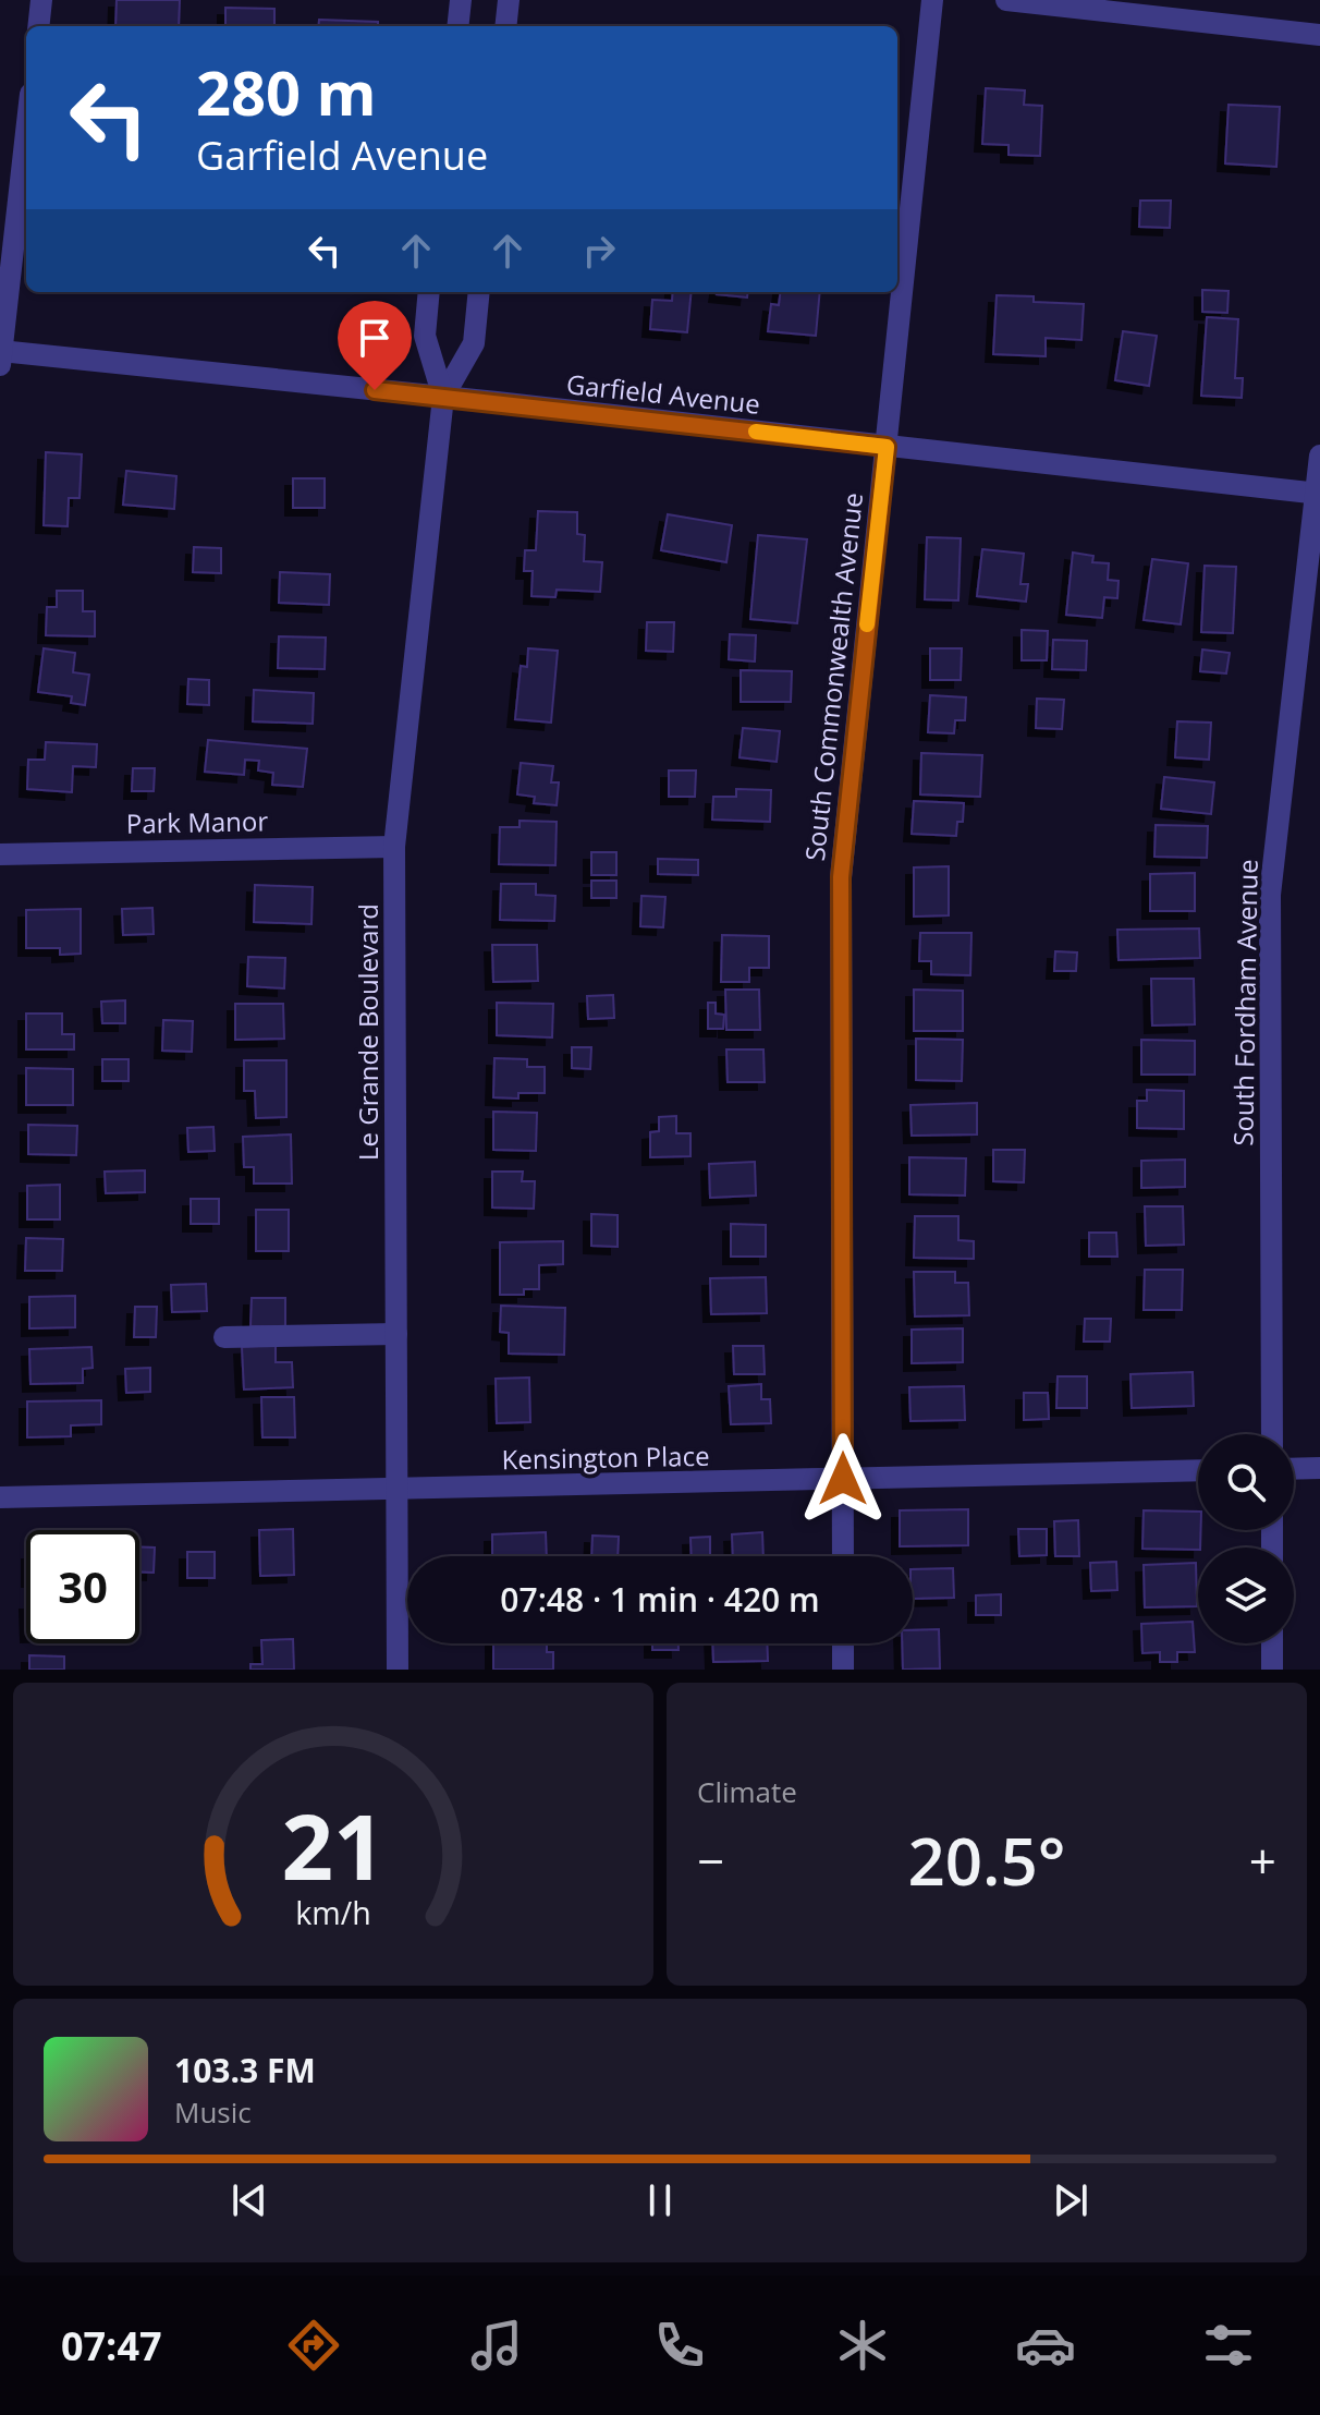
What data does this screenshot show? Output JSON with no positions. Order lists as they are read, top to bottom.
{
  "streets": {
    "street": [
      "Garfield Avenue",
      "South Commonwealth Avenue",
      "Park Manor",
      "South Fordham Avenue",
      "Le Grande Boulevard",
      "Kensington Place"
    ]
  },
  "crossings": [
    ["Garfield Avenue", "South Commonwealth Avenue"],
    ["Garfield Avenue", "South Fordham Avenue"],
    ["Garfield Avenue", "Le Grande Boulevard"],
    ["South Commonwealth Avenue", "Kensington Place"],
    ["Park Manor", "Le Grande Boulevard"],
    ["Le Grande Boulevard", "Kensington Place"]
  ],
  "page": {
    "turn": ["280 m", "Garfield Avenue"],
    "limit": "30",
    "trip": "07:48 · 1 min · 420 m",
    "tile": "Climate",
    "heat": ["−", "20.5°", "+"],
    "song": ["103.3 FM", "Music"],
    "tabs": "07:47",
    "gauge": ["21", "km/h"]
  }
}
